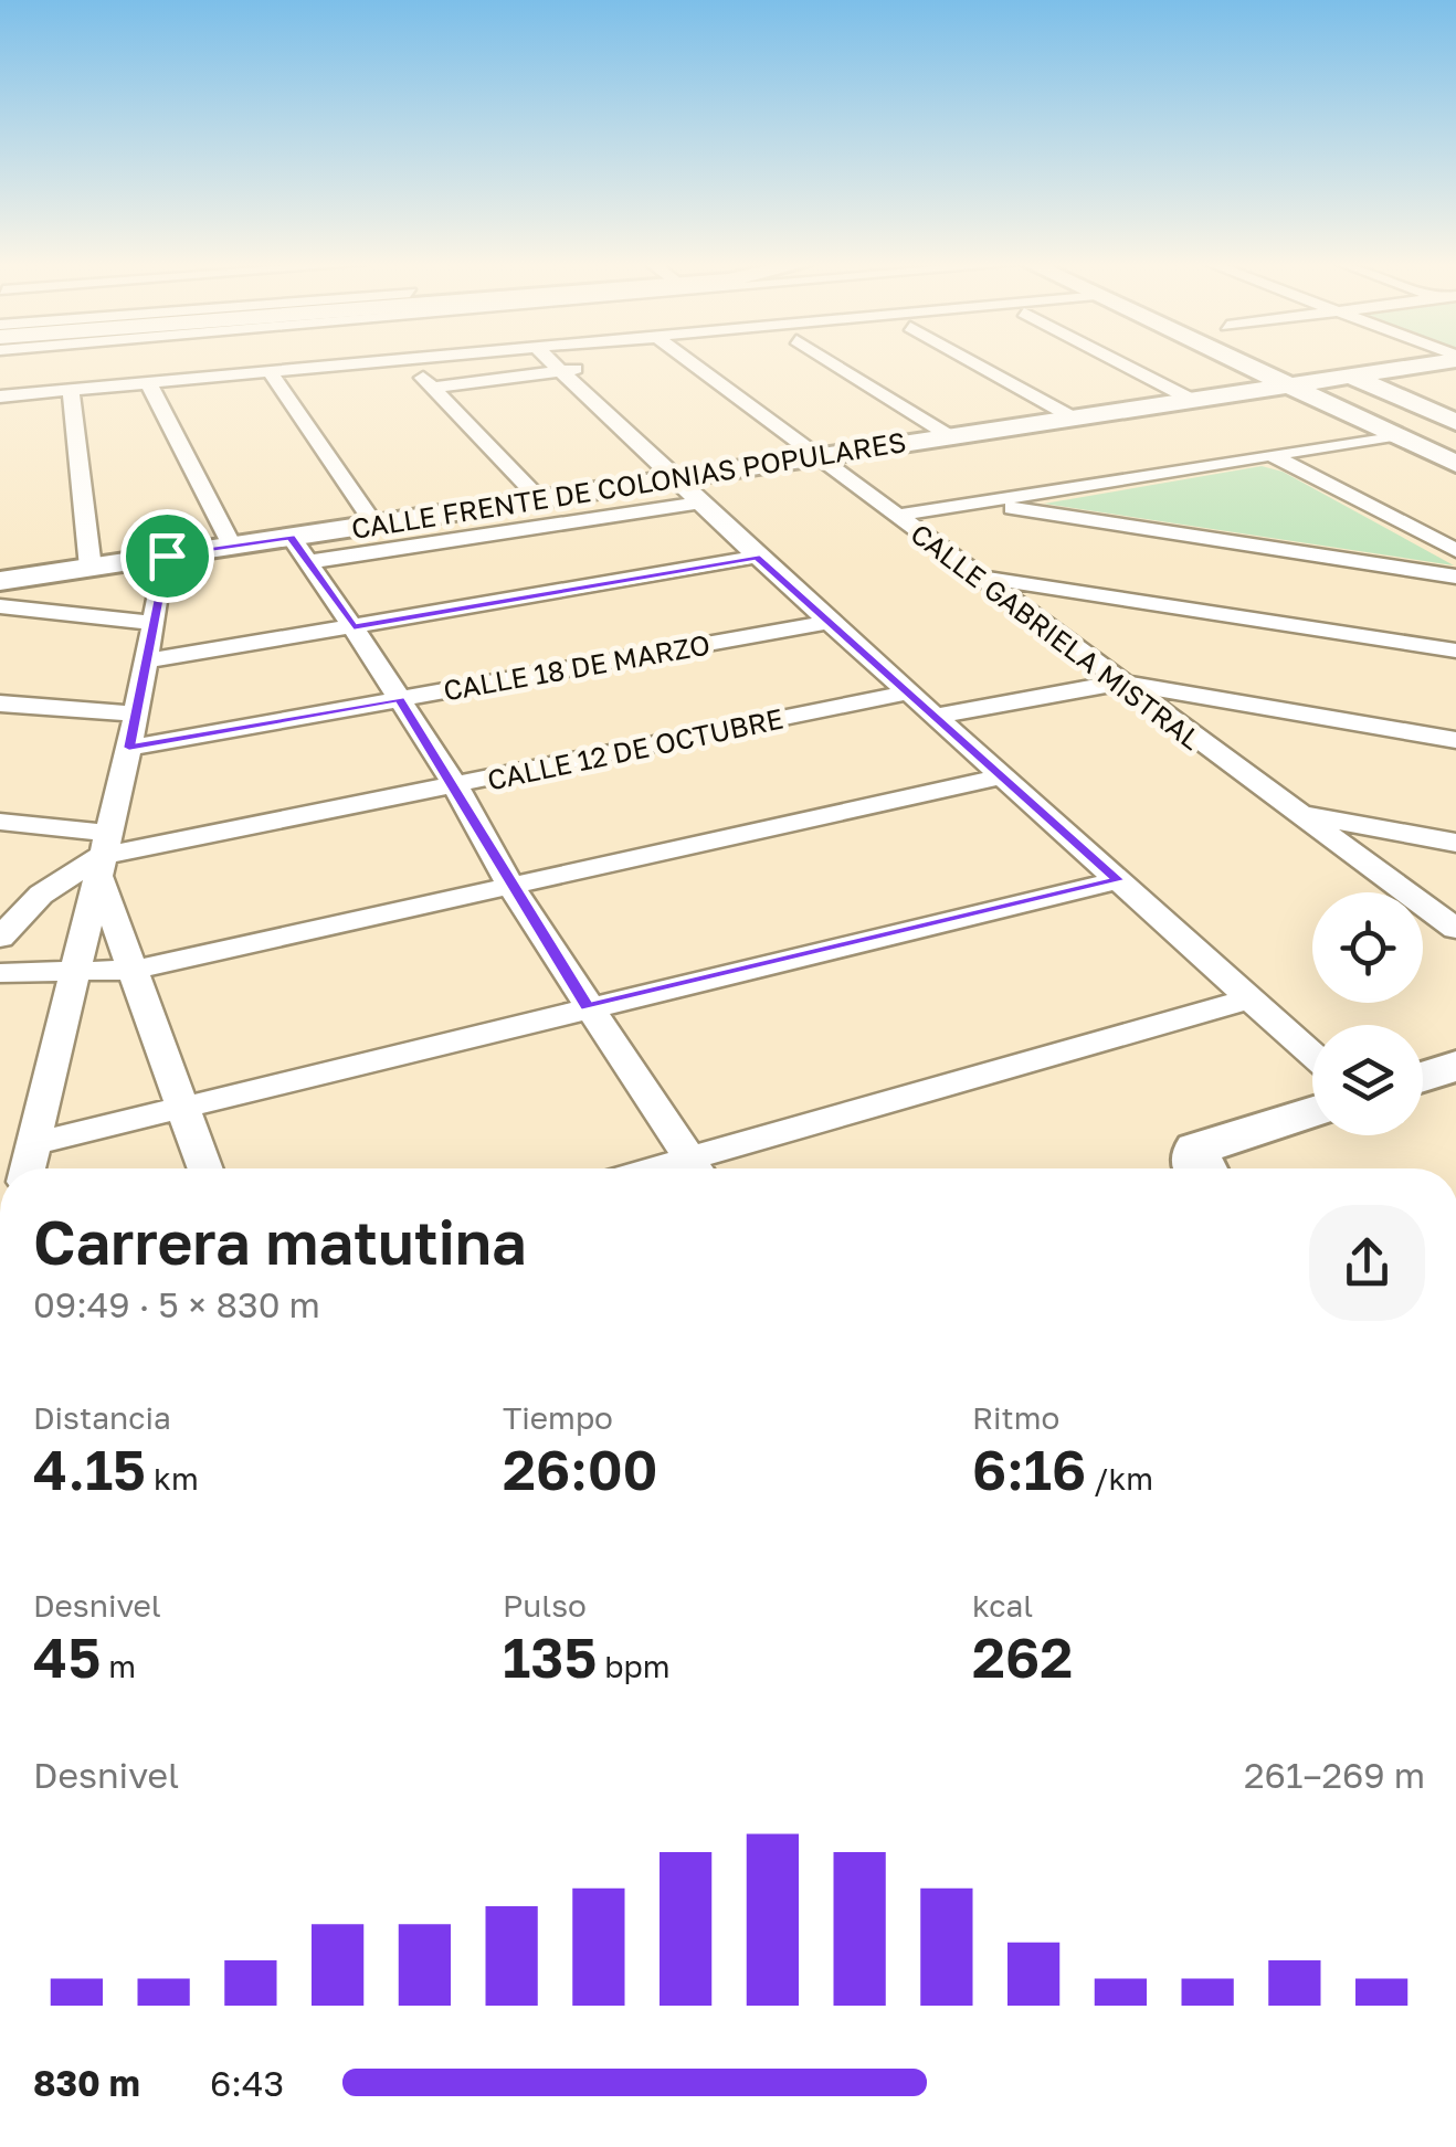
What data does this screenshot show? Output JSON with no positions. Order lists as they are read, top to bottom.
{
  "streets": {
    "main road": ["CALLE FRENTE DE COLONIAS POPULARES"],
    "street": ["CALLE GABRIELA MISTRAL", "CALLE 18 DE MARZO", "CALLE 12 DE OCTUBRE"]
  },
  "crossings": [
    ["CALLE FRENTE DE COLONIAS POPULARES", "CALLE GABRIELA MISTRAL"]
  ],
  "page": {
    "heading": ["Carrera matutina", "09:49 · 5 × 830 m"],
    "stats": [
      ["Distancia", "4.15 km"],
      ["Tiempo", "26:00"],
      ["Ritmo", "6:16 /km"],
      ["Desnivel", "45 m"],
      ["Pulso", "135 bpm"],
      ["kcal", "262"]
    ],
    "chart": ["Desnivel", "261–269 m"],
    "list": [
      {
        "name": "830 m",
        "note": "6:43"
      }
    ]
  }
}
